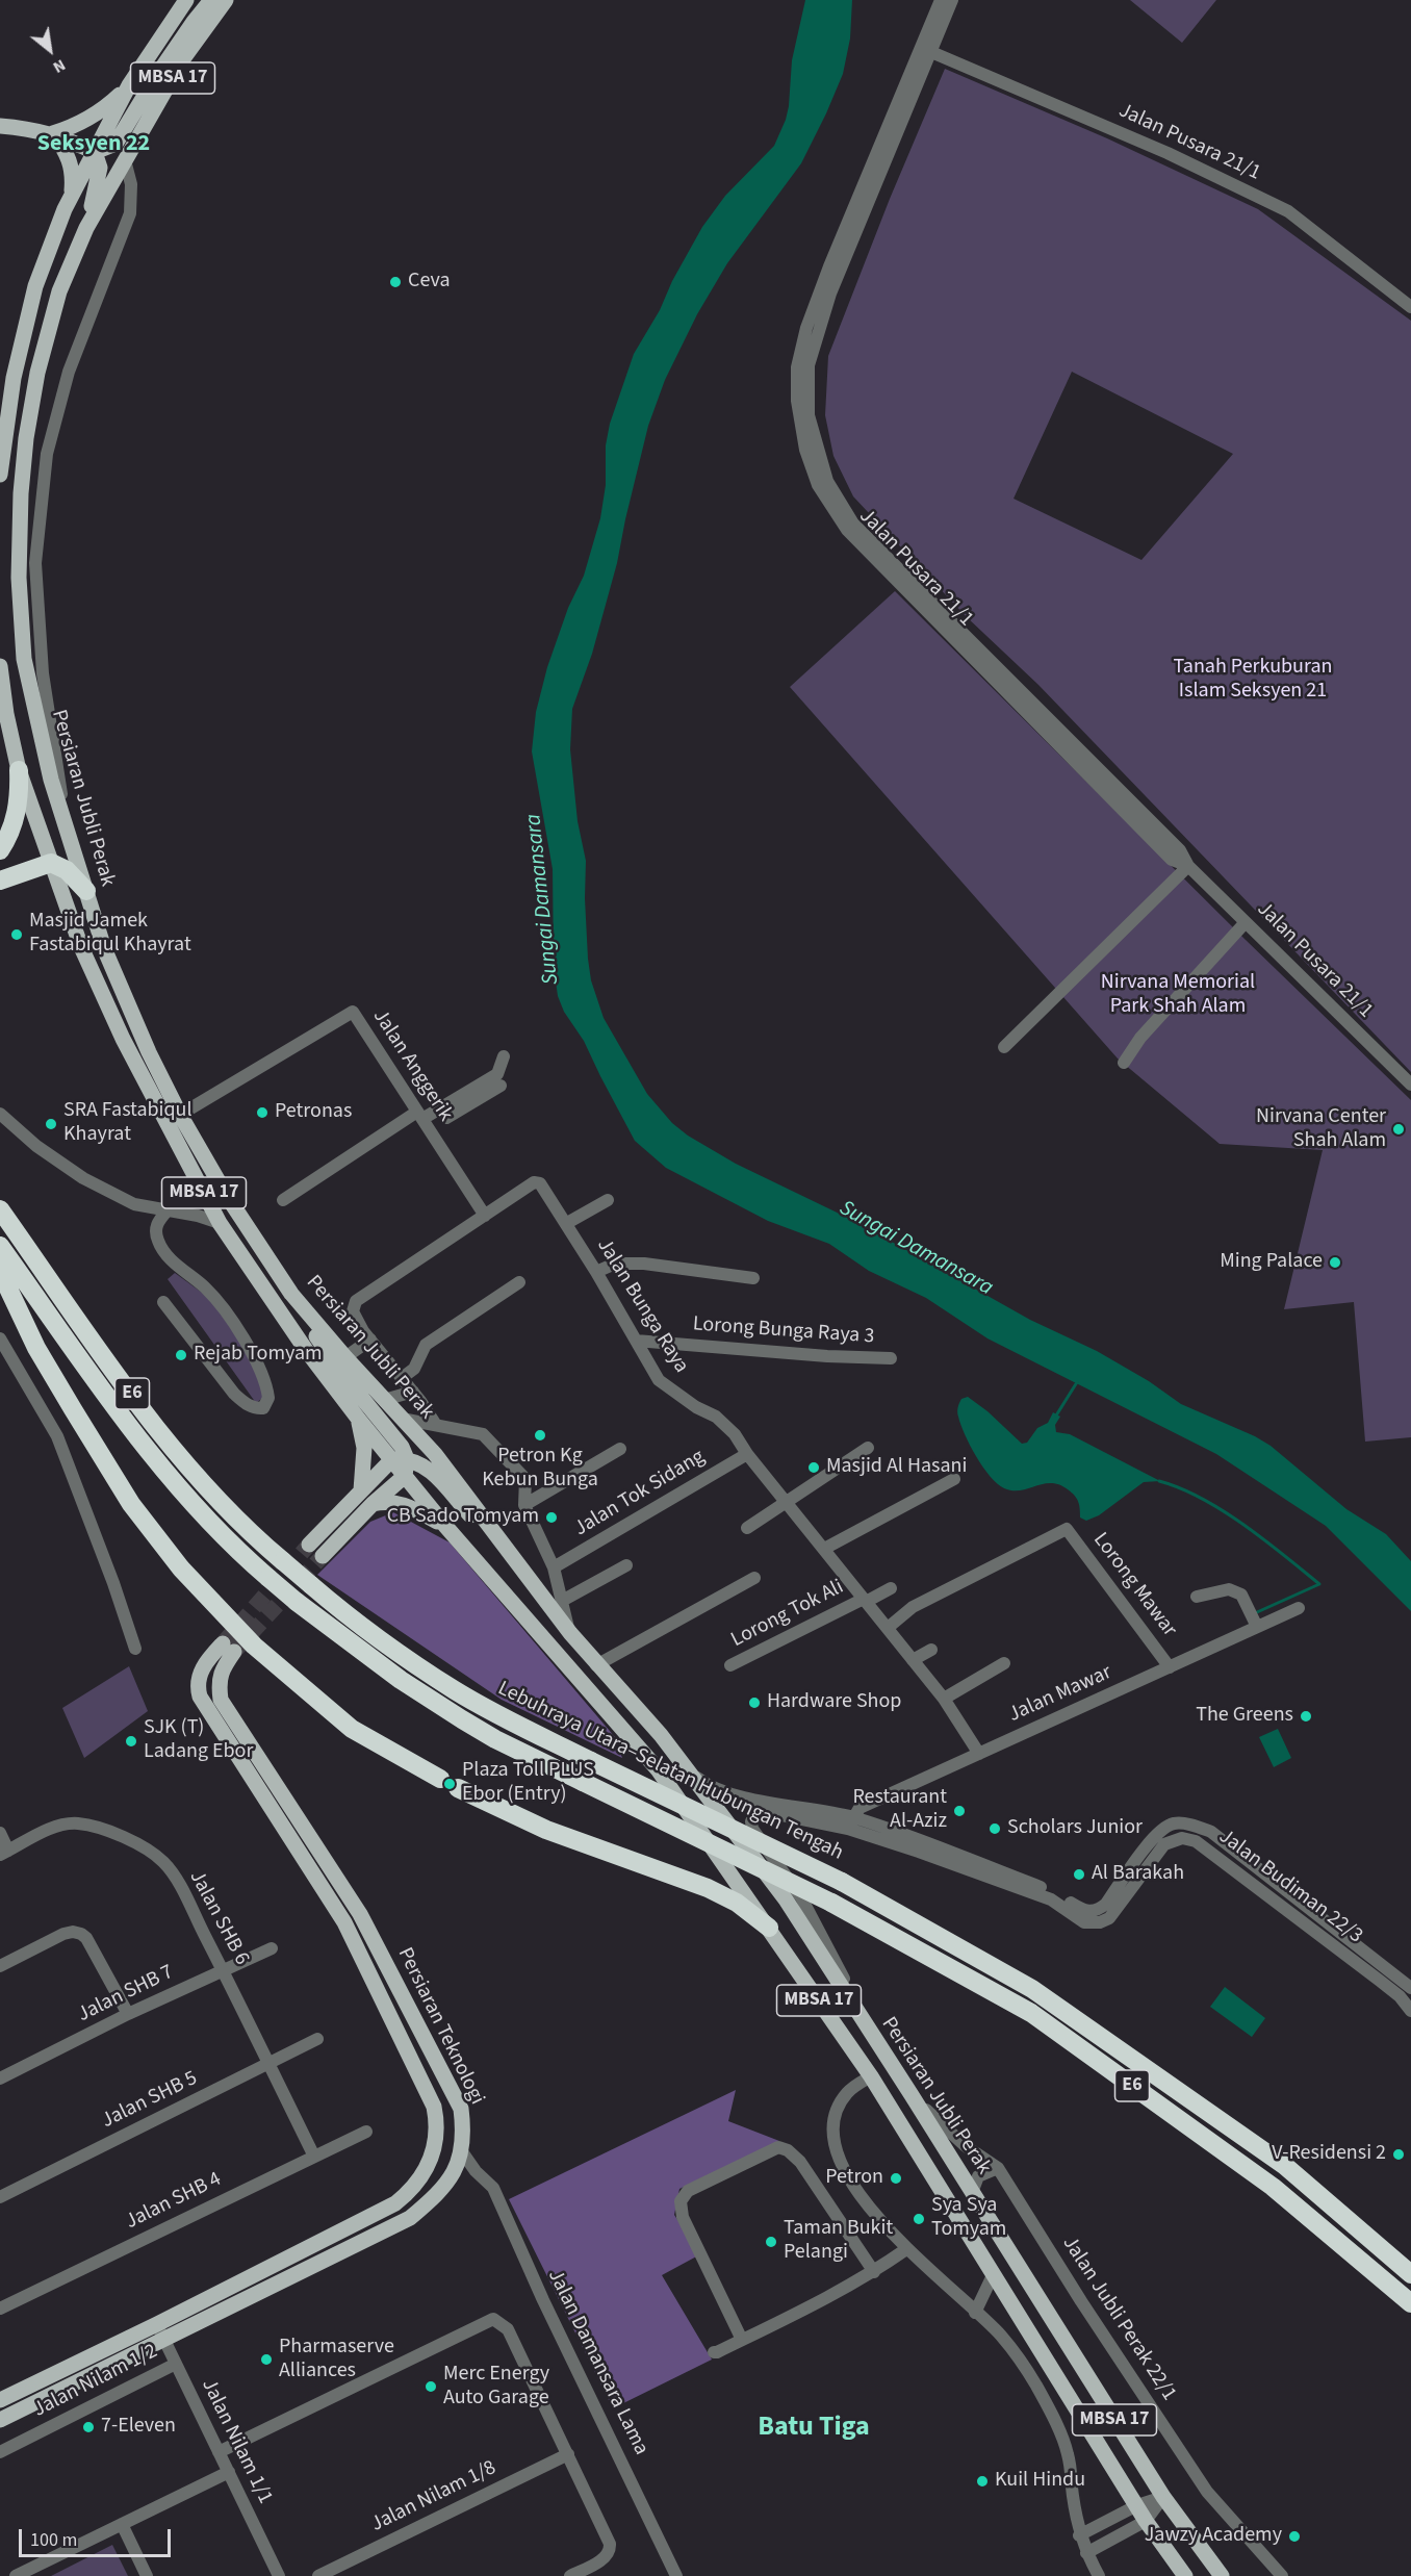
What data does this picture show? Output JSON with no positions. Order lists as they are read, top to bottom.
{
  "streets": {
    "highway": ["E6", "Lebuhraya Utara–Selatan Hubungan Tengah"],
    "main road": ["MBSA 17", "Persiaran Jubli Perak", "Persiaran Teknologi"],
    "street": [
      "Jalan Pusara 21/1",
      "Jalan Anggerik",
      "Jalan Bunga Raya",
      "Lorong Bunga Raya 3",
      "Jalan Tok Sidang",
      "Lorong Mawar",
      "Lorong Tok Ali",
      "Jalan Mawar",
      "Jalan Budiman 22/3",
      "Jalan SHB 6",
      "Jalan SHB 7",
      "Jalan SHB 5",
      "Jalan SHB 4",
      "Jalan Jubli Perak 22/1",
      "Jalan Damansara Lama",
      "Jalan Nilam 1/2",
      "Jalan Nilam 1/1",
      "Jalan Nilam 1/8"
    ]
  },
  "crossings": [
    ["Persiaran Jubli Perak", "Jalan Anggerik"],
    ["Persiaran Jubli Perak", "Jalan Jubli Perak 22/1"],
    ["Jalan Anggerik", "Jalan Bunga Raya"],
    ["Jalan Bunga Raya", "Lorong Bunga Raya 3"],
    ["Jalan Bunga Raya", "Jalan Tok Sidang"],
    ["Jalan Bunga Raya", "Lorong Mawar"],
    ["Jalan Bunga Raya", "Lorong Tok Ali"],
    ["Jalan Bunga Raya", "Jalan Mawar"],
    ["Lorong Mawar", "Jalan Mawar"],
    ["Jalan Mawar", "Jalan Budiman 22/3"],
    ["Jalan SHB 6", "Jalan SHB 7"],
    ["Jalan SHB 6", "Jalan SHB 5"],
    ["Jalan SHB 6", "Jalan SHB 4"],
    ["Persiaran Teknologi", "Jalan Damansara Lama"],
    ["Persiaran Teknologi", "Jalan Nilam 1/1"],
    ["Jalan Nilam 1/2", "Jalan Nilam 1/1"]
  ],
  "districts": ["Seksyen 22", "Batu Tiga"],
  "water": ["Sungai Damansara"],
  "parks": ["Tanah Perkuburan Islam Seksyen 21", "Nirvana Memorial Park Shah Alam"],
  "places": [
    "Ceva",
    "Masjid Jamek Fastabiqul Khayrat",
    "Petronas",
    "SRA Fastabiqul Khayrat",
    "Nirvana Center Shah Alam",
    "Ming Palace",
    "Rejab Tomyam",
    "Petron Kg Kebun Bunga",
    "Masjid Al Hasani",
    "CB Sado Tomyam",
    "Hardware Shop",
    "The Greens",
    "SJK (T) Ladang Ebor",
    "Plaza Toll PLUS Ebor (Entry)",
    "Restaurant Al-Aziz",
    "Scholars Junior",
    "Al Barakah",
    "V-Residensi 2",
    "Petron",
    "Sya Sya Tomyam",
    "Taman Bukit Pelangi",
    "Pharmaserve Alliances",
    "Merc Energy Auto Garage",
    "7-Eleven",
    "Kuil Hindu",
    "Jawzy Academy"
  ],
  "scale_bar": "100 m",
  "north": "bottom right"
}
